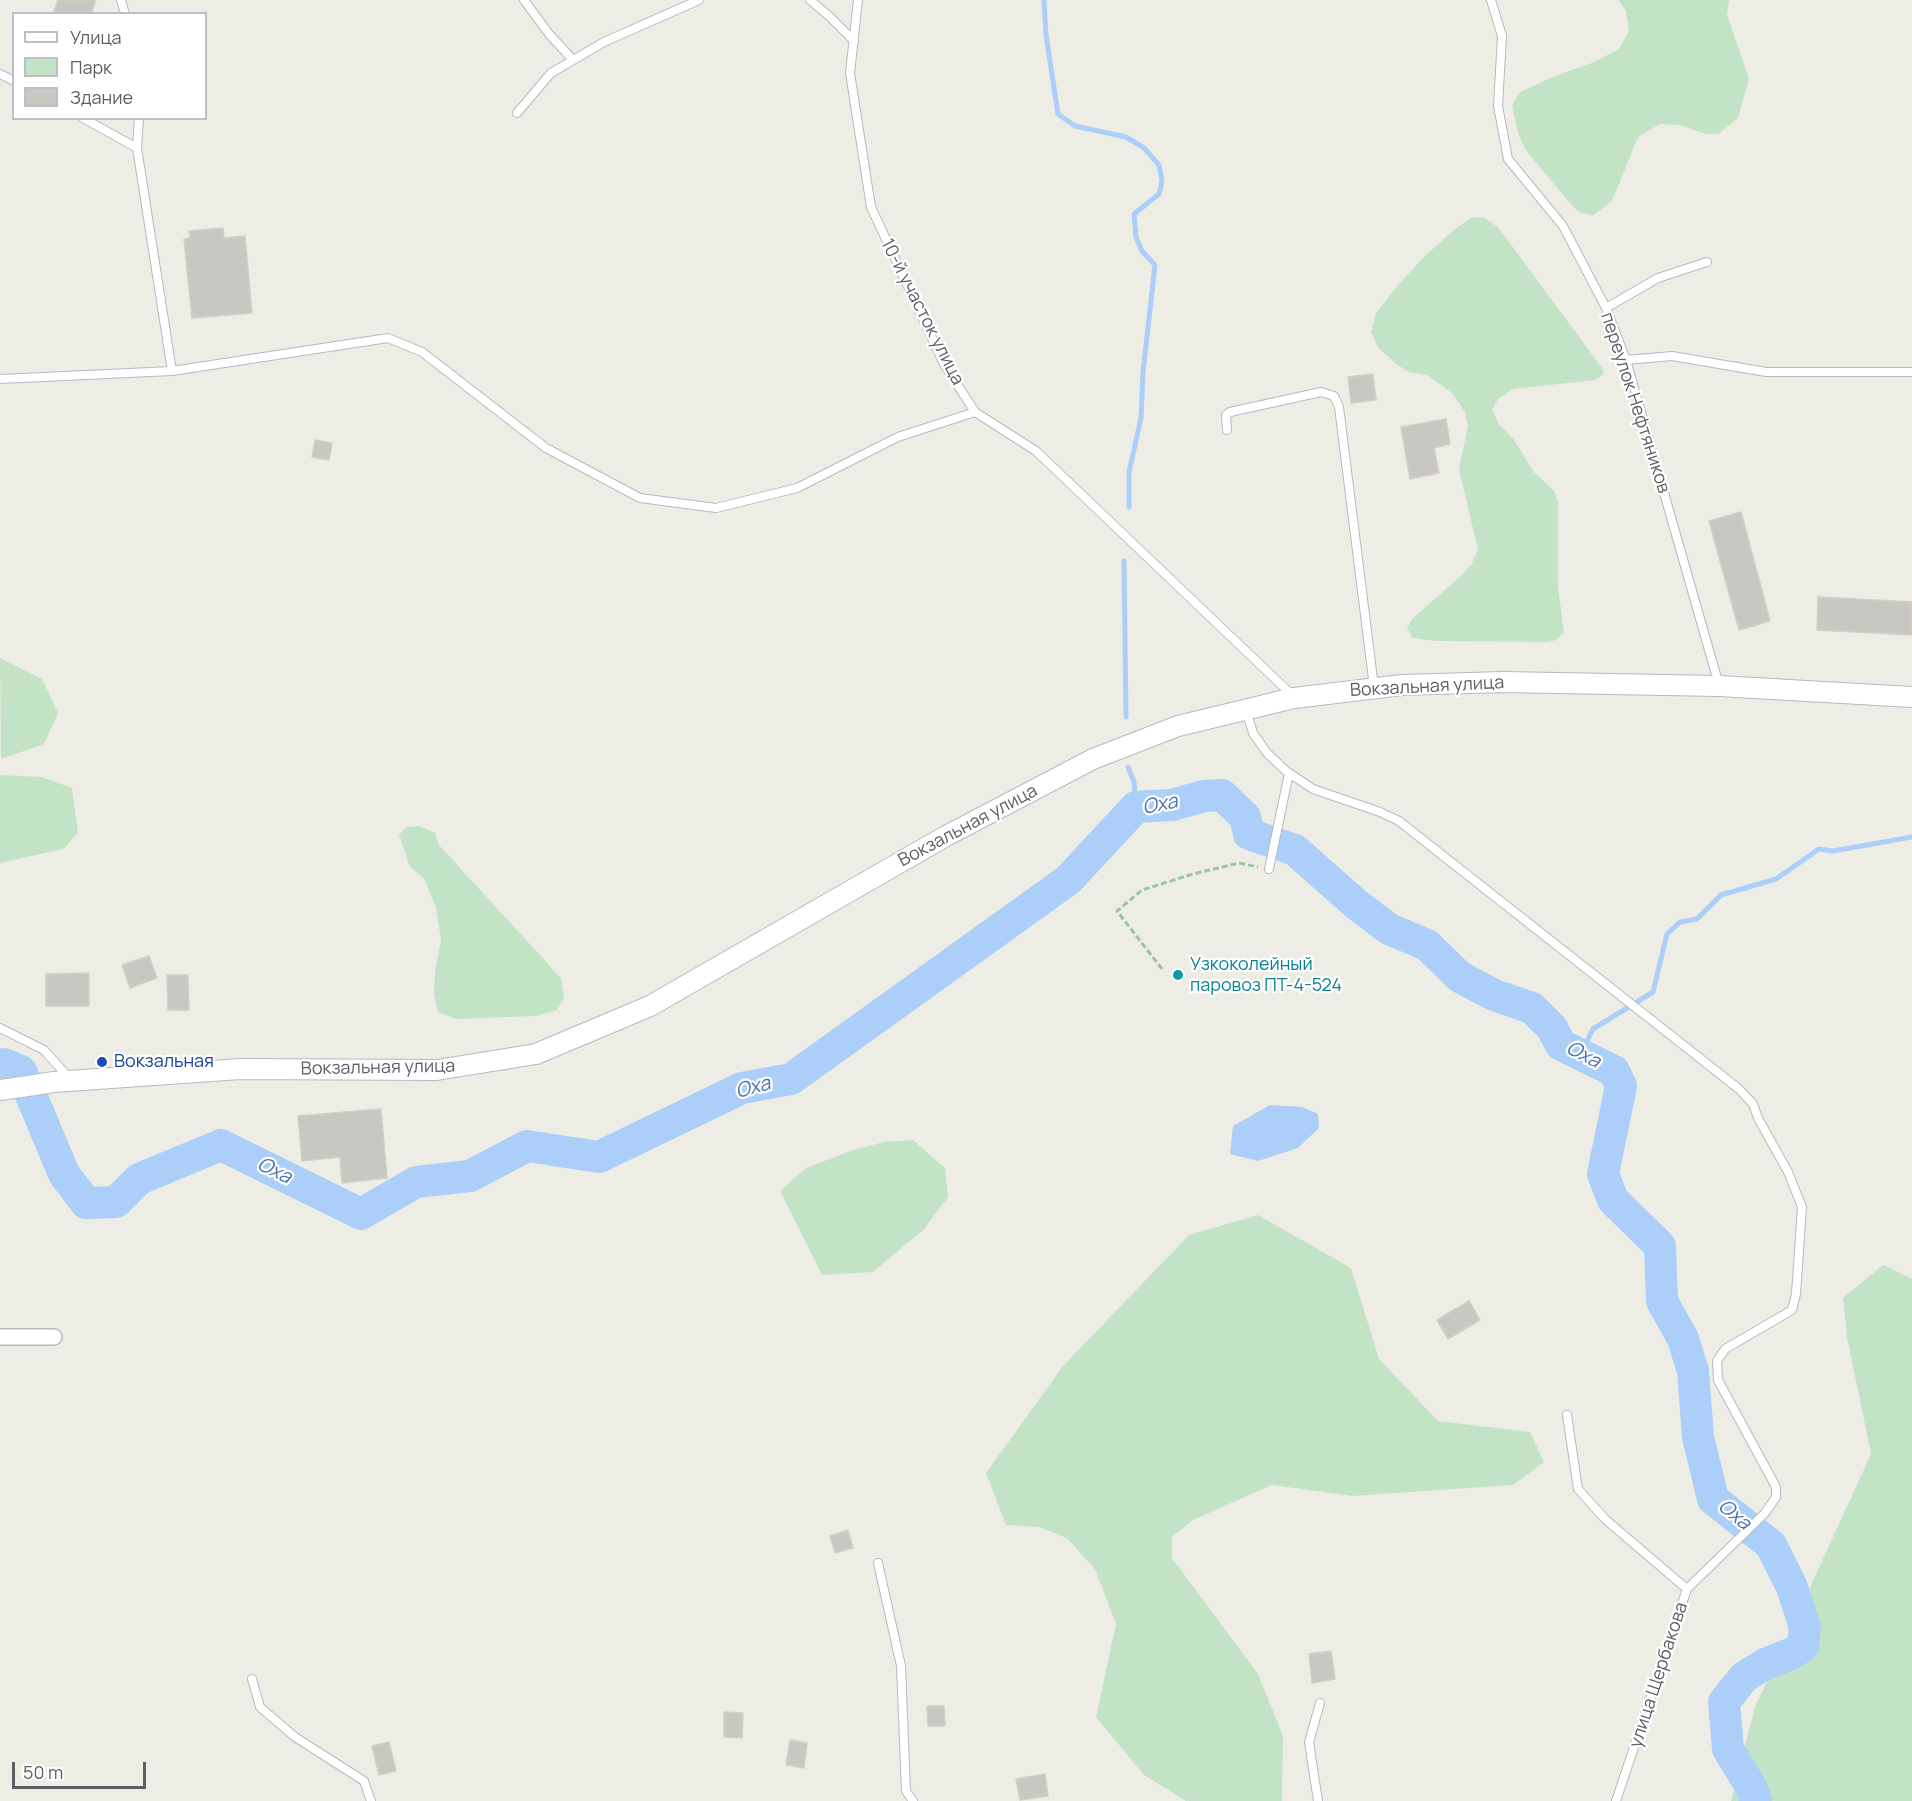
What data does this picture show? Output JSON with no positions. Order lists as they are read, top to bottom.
{
  "streets": {
    "street": ["Вокзальная улица"],
    "lane": ["10-й участок улица", "переулок Нефтяников", "улица Щербакова"]
  },
  "crossings": [
    ["10-й участок улица", "Вокзальная улица"],
    ["переулок Нефтяников", "Вокзальная улица"]
  ],
  "water": ["Оха"],
  "places": ["Узкоколейный паровоз ПТ-4-524", "Вокзальная"],
  "legend": ["Улица", "Парк", "Здание"],
  "scale_bar": "50 m"
}
